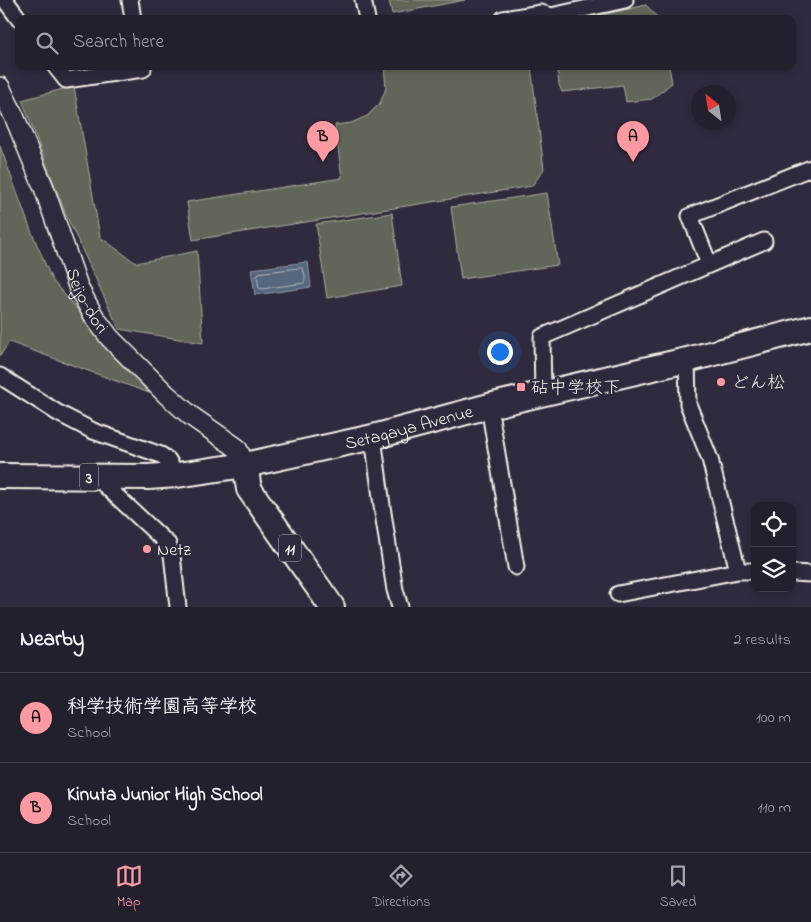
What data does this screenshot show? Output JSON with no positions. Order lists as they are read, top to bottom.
{
  "streets": {
    "main road": ["Setagaya Avenue", "3", "11"],
    "street": ["Seijo-dori"]
  },
  "crossings": [
    ["Seijo-dori", "Setagaya Avenue"],
    ["Seijo-dori", "11"],
    ["Setagaya Avenue", "11"]
  ],
  "places": {
    "other": ["どん松", "Netz"],
    "transit": ["砧中学校下"]
  },
  "north": "top left",
  "page": {
    "search": "Search here",
    "pins": ["A", "B"],
    "heading": ["Nearby", "2 results"],
    "list": [
      {
        "mark": "A",
        "name": "科学技術学園高等学校",
        "note": "School",
        "value": "100 m"
      },
      {
        "mark": "B",
        "name": "Kinuta Junior High School",
        "note": "School",
        "value": "110 m"
      }
    ],
    "nav": ["Map", "Directions", "Saved"]
  }
}
